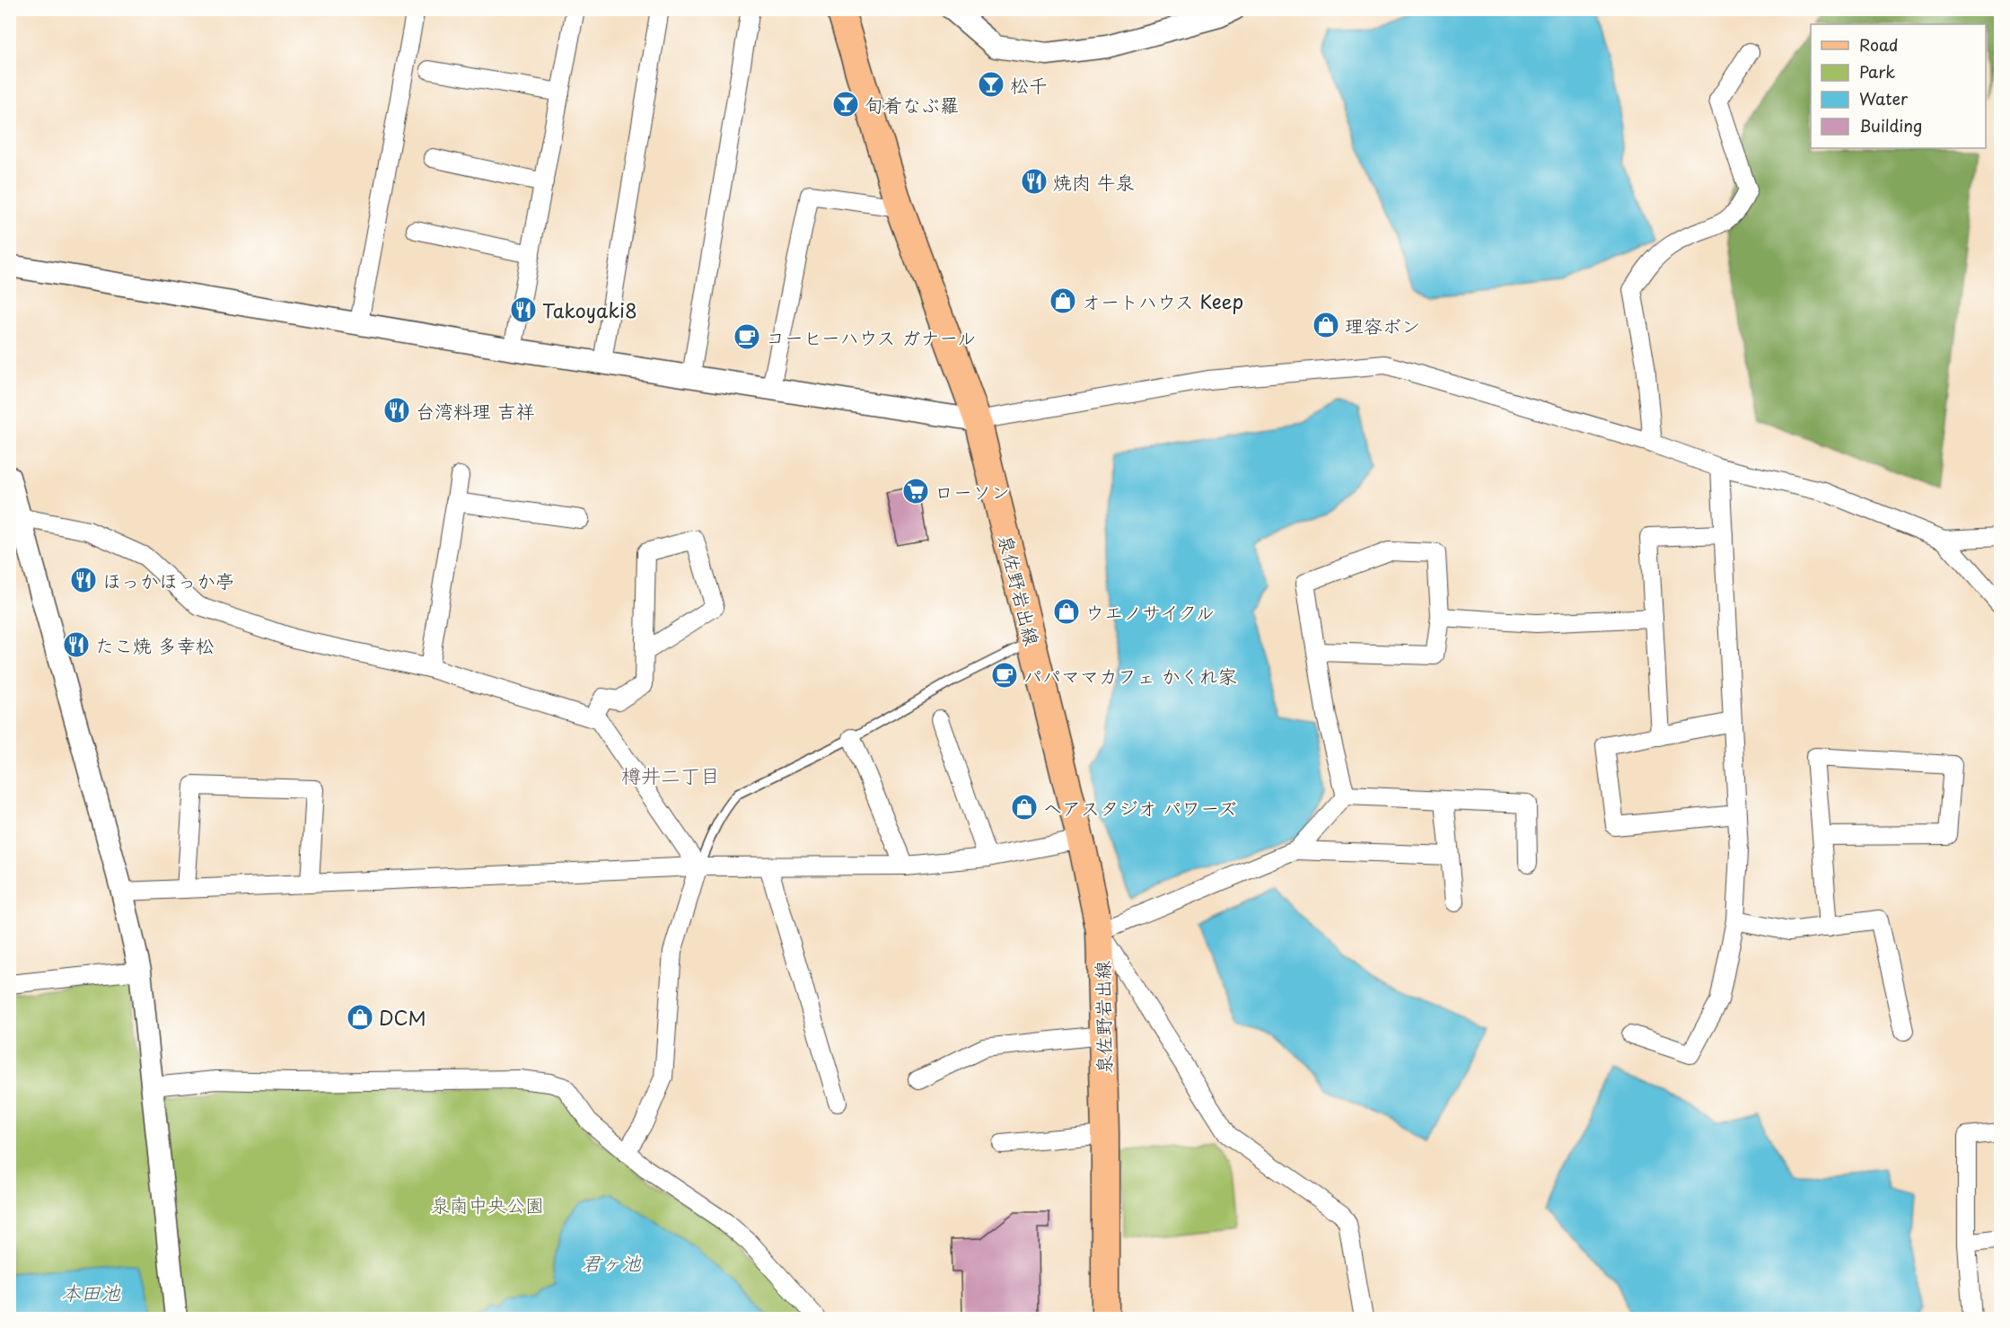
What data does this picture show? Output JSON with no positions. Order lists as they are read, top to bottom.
{
  "streets": {
    "main road": ["泉佐野岩出線"]
  },
  "districts": ["樽井二丁目"],
  "water": ["君ヶ池", "本田池"],
  "parks": ["泉南中央公園"],
  "places": {
    "bar": ["松千", "旬肴なぶ羅"],
    "restaurant": [
      "焼肉 牛泉",
      "Takoyaki8",
      "台湾料理 吉祥",
      "ほっかほっか亭",
      "たこ焼 多幸松"
    ],
    "shop": [
      "オートハウス Keep",
      "理容ボン",
      "ウエノサイクル",
      "ヘアスタジオ パワーズ",
      "DCM"
    ],
    "cafe": ["コーヒーハウス ガナール", "パパママカフェ かくれ家"],
    "supermarket": ["ローソン"]
  },
  "legend": [
    "Road",
    "Park",
    "Water",
    "Building"
  ]
}
